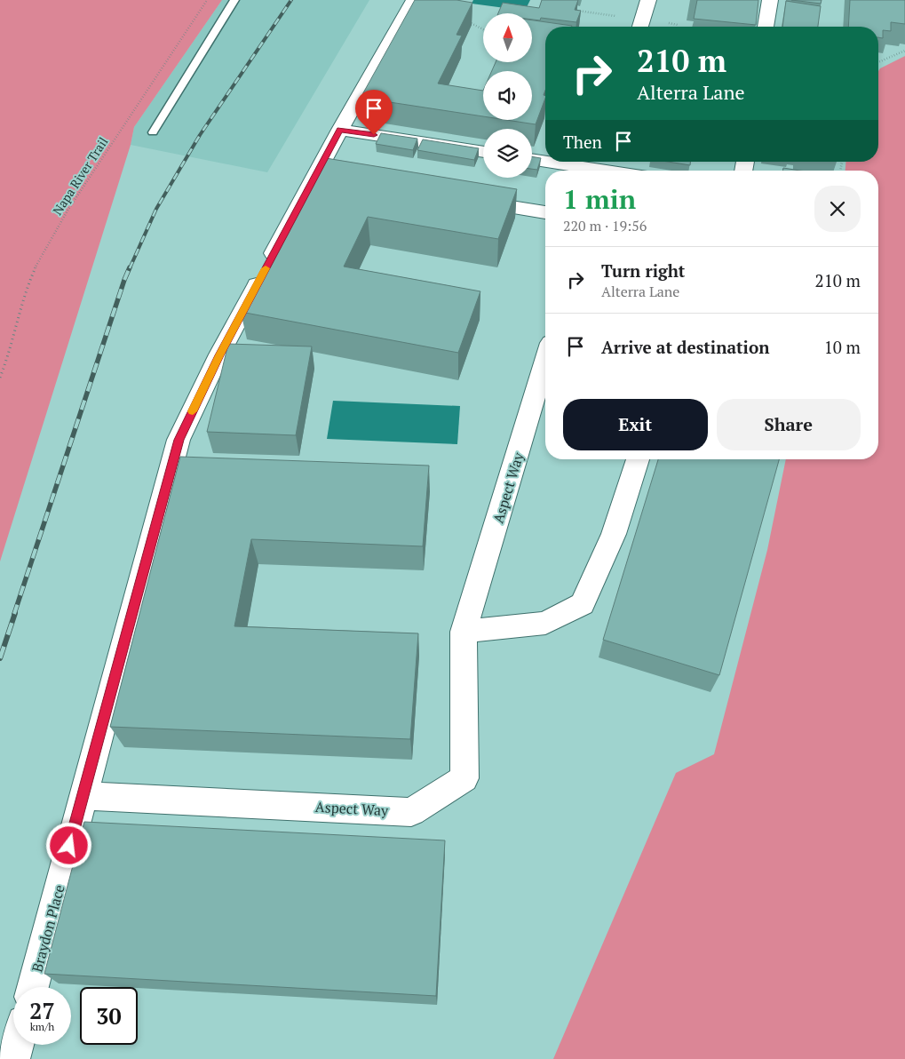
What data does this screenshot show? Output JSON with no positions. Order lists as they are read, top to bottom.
{
  "streets": {
    "street": ["Aspect Way", "Braydon Place"],
    "path": ["Napa River Trail"]
  },
  "crossings": [
    ["Aspect Way", "Braydon Place"]
  ],
  "north": "top",
  "page": {
    "turn": ["210 m", "Alterra Lane"],
    "then": "Then",
    "heading": ["1 min", "220 m · 19:56"],
    "list": [
      {
        "name": "Turn right",
        "note": "Alterra Lane",
        "value": "210 m"
      },
      {
        "name": "Arrive at destination",
        "value": "10 m"
      }
    ],
    "buttons": ["Exit", "Share"],
    "speed": "27 km/h",
    "limit": "30"
  }
}
